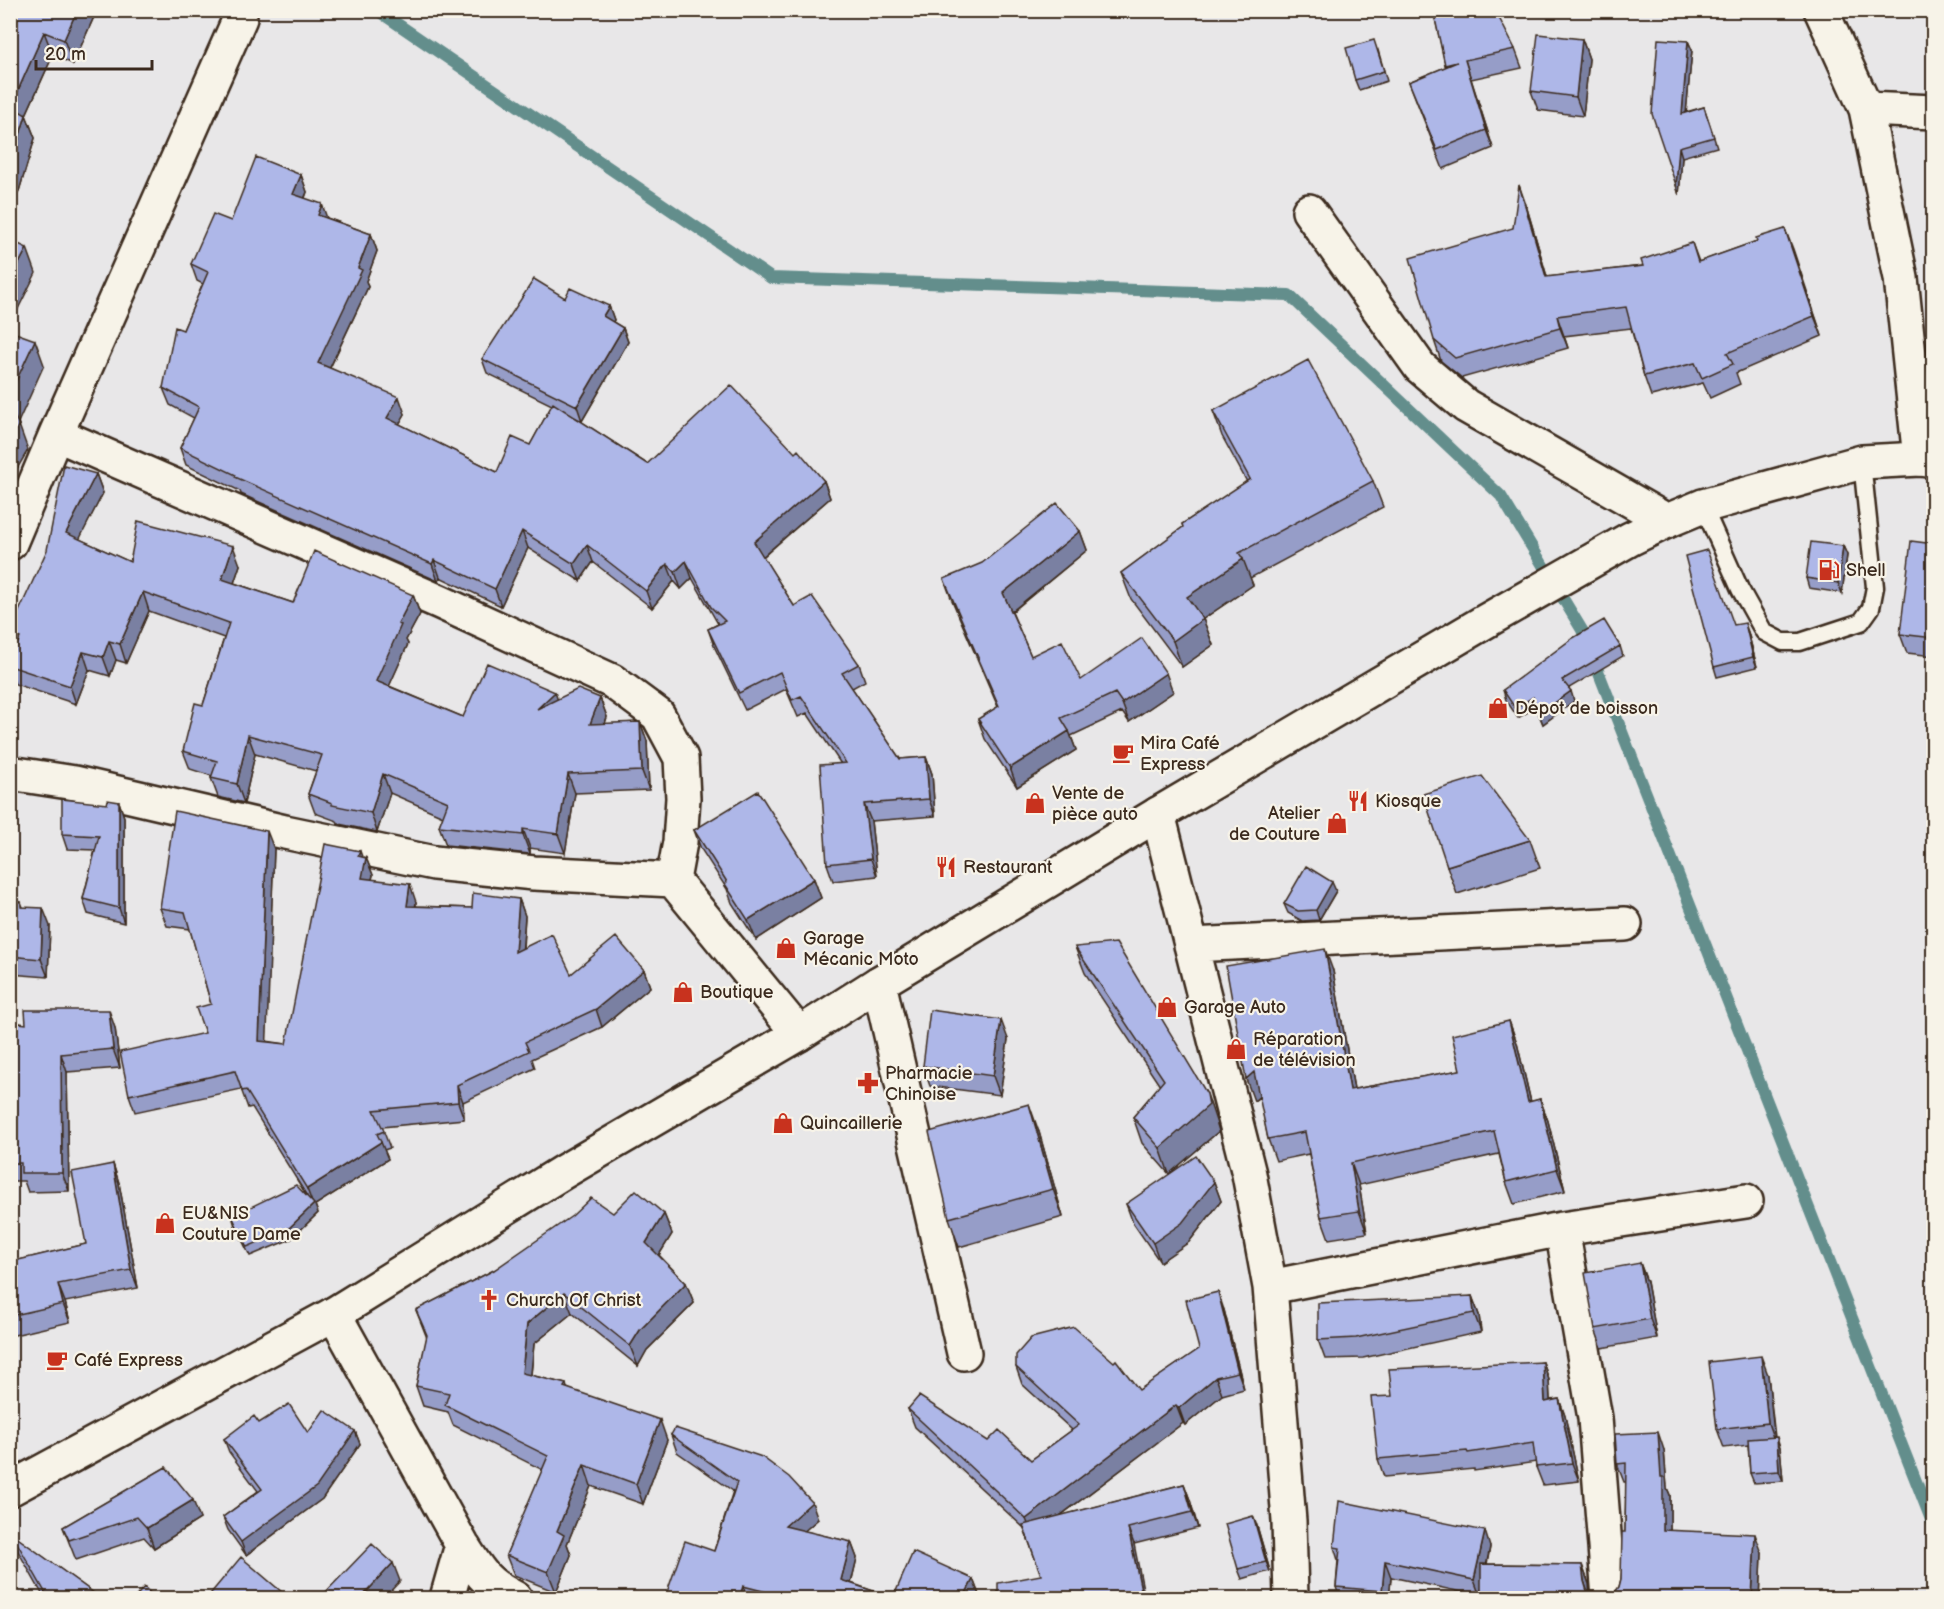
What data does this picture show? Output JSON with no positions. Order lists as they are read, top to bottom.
{
  "places": {
    "fuel station": ["Shell"],
    "shop": [
      "Dépot de boisson",
      "Vente de pièce auto",
      "Atelier de Couture",
      "Garage Mécanic Moto",
      "Boutique",
      "Garage Auto",
      "Réparation de télévision",
      "Quincaillerie",
      "EU&NIS Couture Dame"
    ],
    "cafe": ["Mira Café Express", "Café Express"],
    "restaurant": ["Kiosque", "Restaurant"],
    "pharmacy": ["Pharmacie Chinoise"],
    "church": ["Church Of Christ"]
  },
  "scale_bar": "20 m"
}
